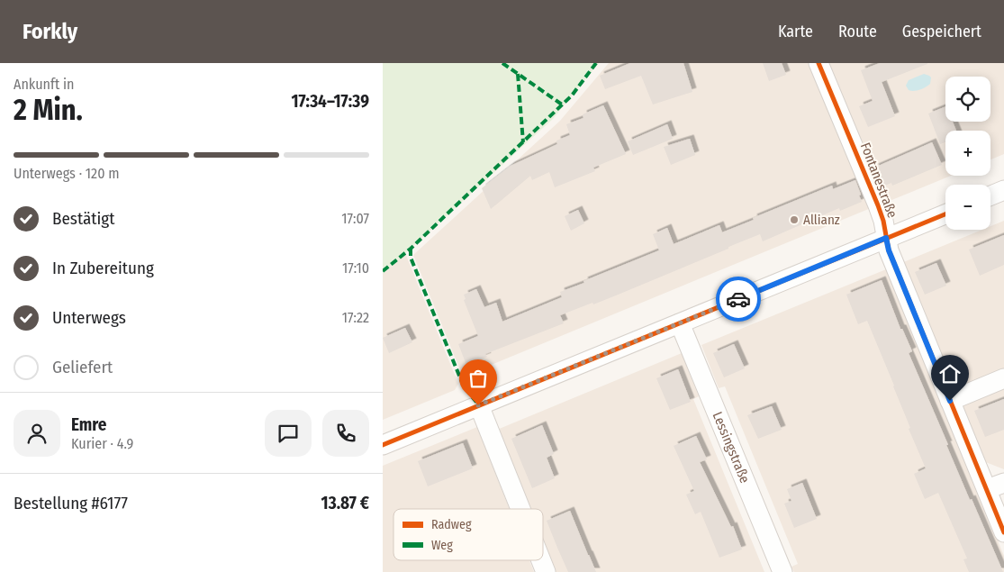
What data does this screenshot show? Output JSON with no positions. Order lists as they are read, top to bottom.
{
  "streets": {
    "street": ["Fontanestraße", "Lessingstraße"]
  },
  "places": ["Allianz"],
  "legend": ["Radweg", "Weg"],
  "page": {
    "header": "Forkly",
    "nav": ["Karte", "Route", "Gespeichert"],
    "heading": ["2 Min.", "Ankunft in", "17:34–17:39"],
    "panel": [
      "Emre",
      "Kurier · 4.9",
      "Bestellung #6177",
      "13.87 €"
    ],
    "map_buttons": ["+", "−"],
    "bar": "Unterwegs · 120 m",
    "list": [
      ["Bestätigt", "17:07"],
      ["In Zubereitung", "17:10"],
      ["Unterwegs", "17:22"],
      "Geliefert"
    ]
  }
}
